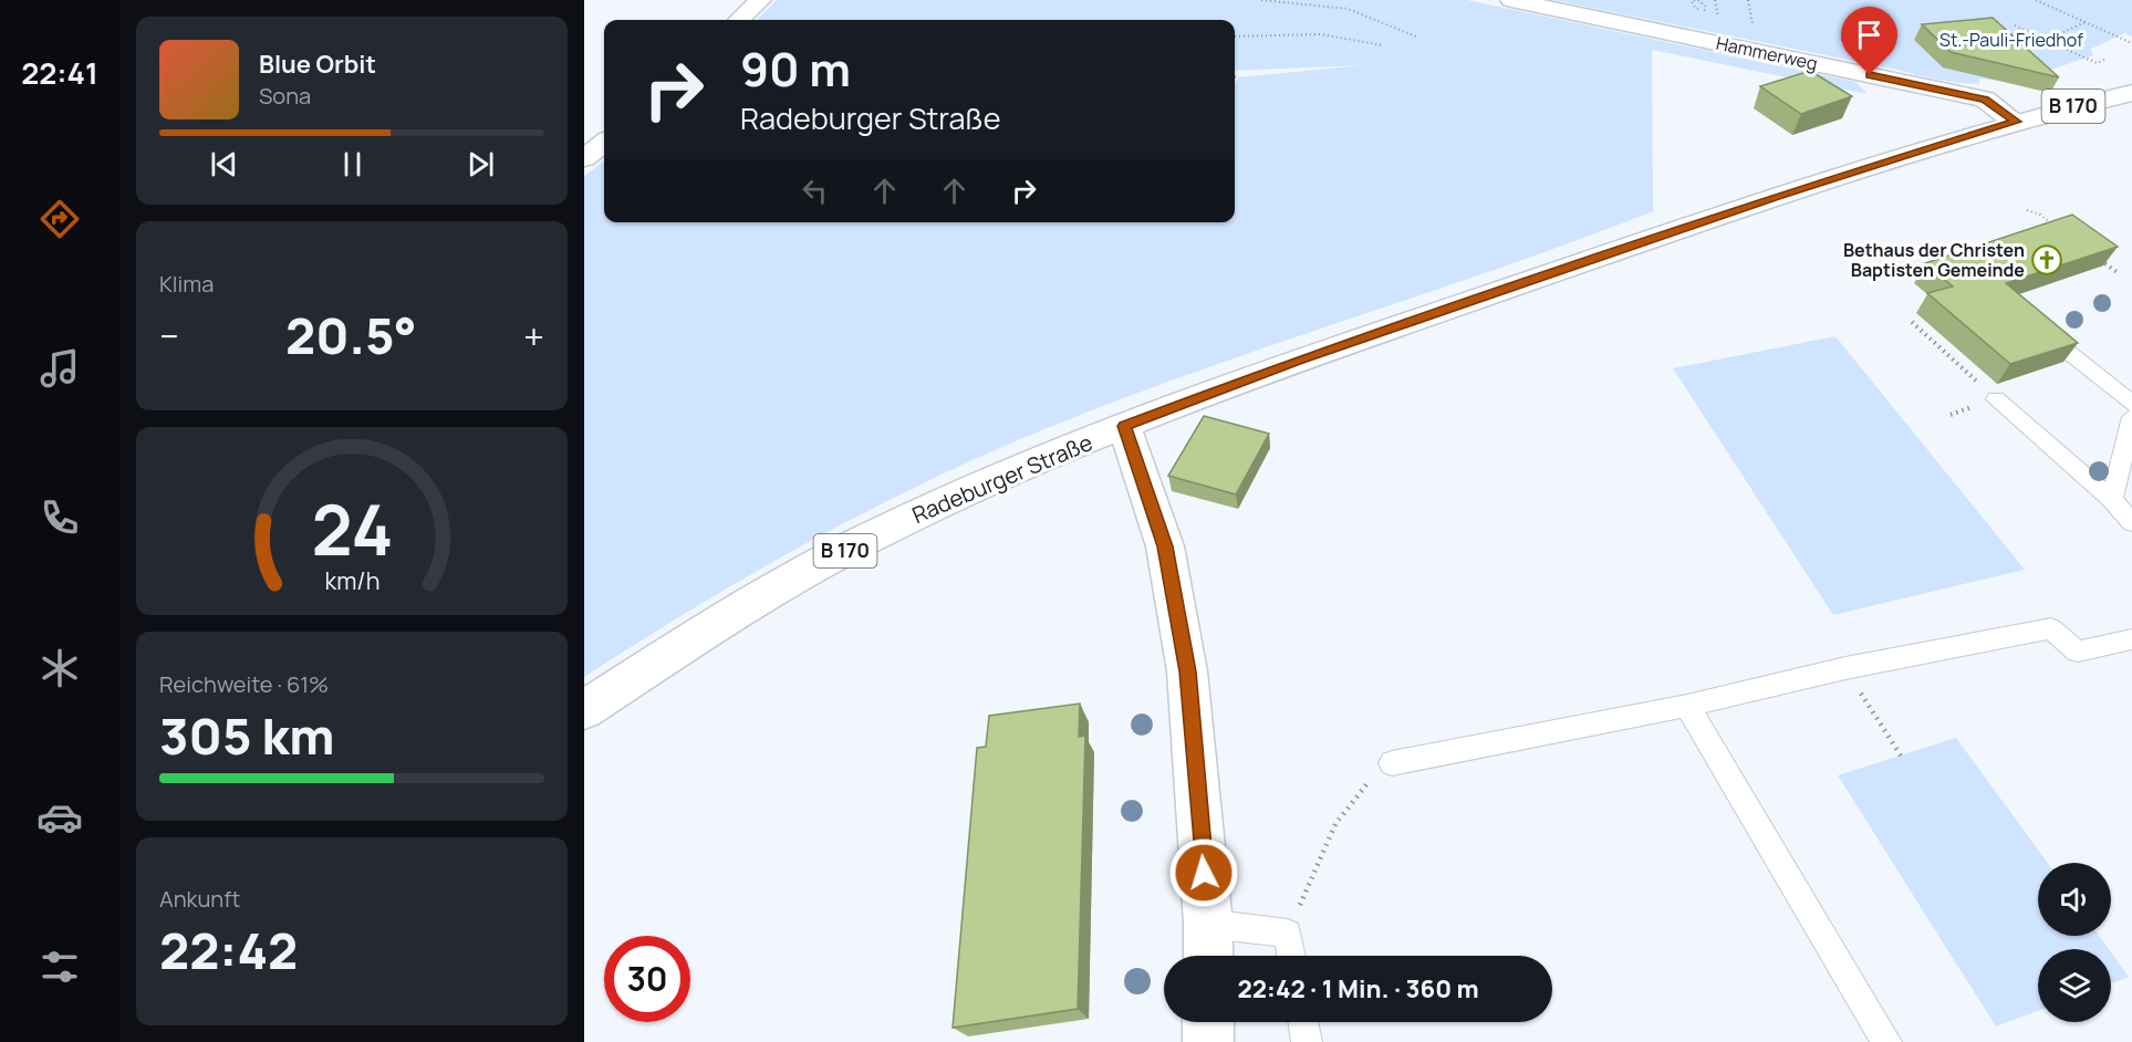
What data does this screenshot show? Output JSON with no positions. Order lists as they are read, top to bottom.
{
  "streets": {
    "main road": ["Hammerweg", "B 170", "Radeburger Straße"]
  },
  "crossings": [
    ["Hammerweg", "Radeburger Straße"]
  ],
  "parks": ["St.-Pauli-Friedhof"],
  "places": {
    "church": ["Bethaus der Christen Baptisten Gemeinde"]
  },
  "page": {
    "tabs": "22:41",
    "turn": ["90 m", "Radeburger Straße"],
    "song": ["Blue Orbit", "Sona"],
    "tile": [
      "Klima",
      ["Reichweite · 61%", "305 km"],
      ["Ankunft", "22:42"]
    ],
    "heat": ["−", "20.5°", "+"],
    "limit": "30",
    "trip": "22:42 · 1 Min. · 360 m",
    "gauge": ["24", "km/h"]
  }
}
